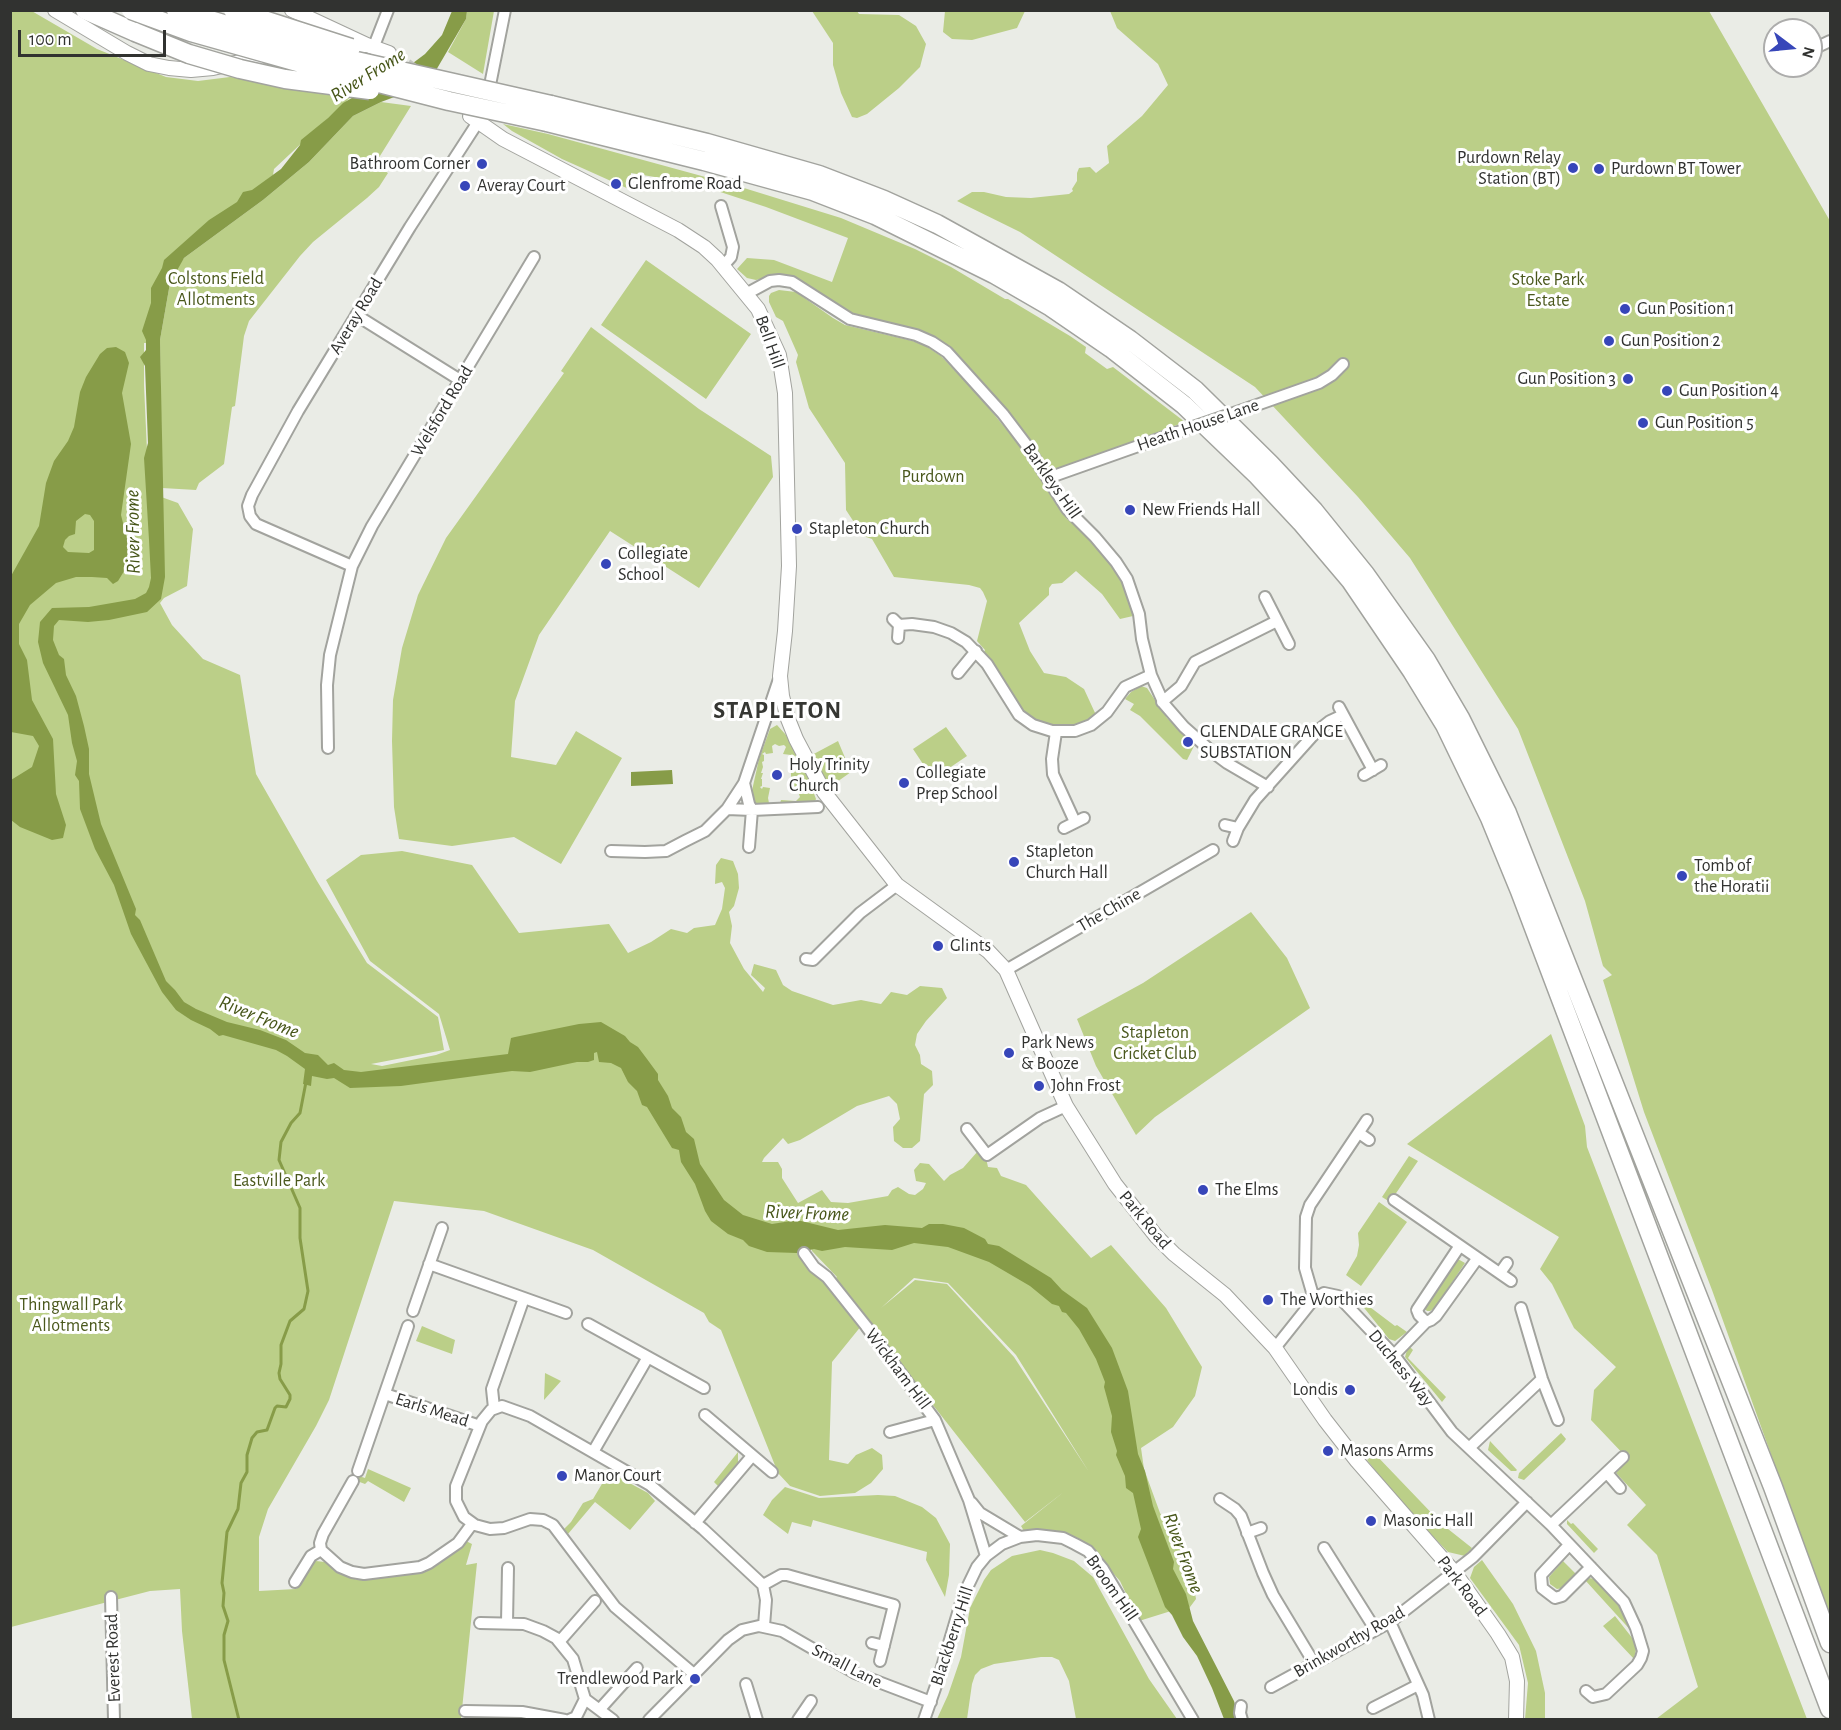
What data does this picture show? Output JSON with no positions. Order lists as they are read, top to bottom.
{
  "streets": {
    "main road": ["Bell Hill", "Park Road"],
    "street": [
      "Averay Road",
      "Welsford Road",
      "Heath House Lane",
      "Barkleys Hill",
      "The Chine",
      "Duchess Way",
      "Wickham Hill",
      "Earls Mead",
      "Broom Hill",
      "Blackberry Hill",
      "Brinkworthy Road",
      "Everest Road",
      "Small Lane"
    ]
  },
  "crossings": [
    ["Averay Road", "Bell Hill"],
    ["Averay Road", "Welsford Road"],
    ["Bell Hill", "Barkleys Hill"],
    ["Bell Hill", "Park Road"],
    ["Heath House Lane", "Barkleys Hill"],
    ["The Chine", "Park Road"],
    ["Park Road", "Brinkworthy Road"],
    ["Wickham Hill", "Broom Hill"],
    ["Wickham Hill", "Blackberry Hill"],
    ["Broom Hill", "Blackberry Hill"],
    ["Blackberry Hill", "Small Lane"]
  ],
  "districts": ["STAPLETON"],
  "water": ["River Frome"],
  "parks": [
    "Colstons Field Allotments",
    "Stoke Park Estate",
    "Purdown",
    "Stapleton Cricket Club",
    "Eastville Park",
    "Thingwall Park Allotments"
  ],
  "places": [
    "Bathroom Corner",
    "Purdown Relay Station (BT)",
    "Purdown BT Tower",
    "Glenfrome Road",
    "Averay Court",
    "Gun Position 1",
    "Gun Position 2",
    "Gun Position 3",
    "Gun Position 4",
    "Gun Position 5",
    "New Friends Hall",
    "Stapleton Church",
    "Collegiate School",
    "GLENDALE GRANGE SUBSTATION",
    "Holy Trinity Church",
    "Collegiate Prep School",
    "Stapleton Church Hall",
    "Tomb of the Horatii",
    "Glints",
    "Park News & Booze",
    "John Frost",
    "The Elms",
    "The Worthies",
    "Londis",
    "Masons Arms",
    "Manor Court",
    "Masonic Hall",
    "Trendlewood Park"
  ],
  "scale_bar": "100 m",
  "north": "right"
}
